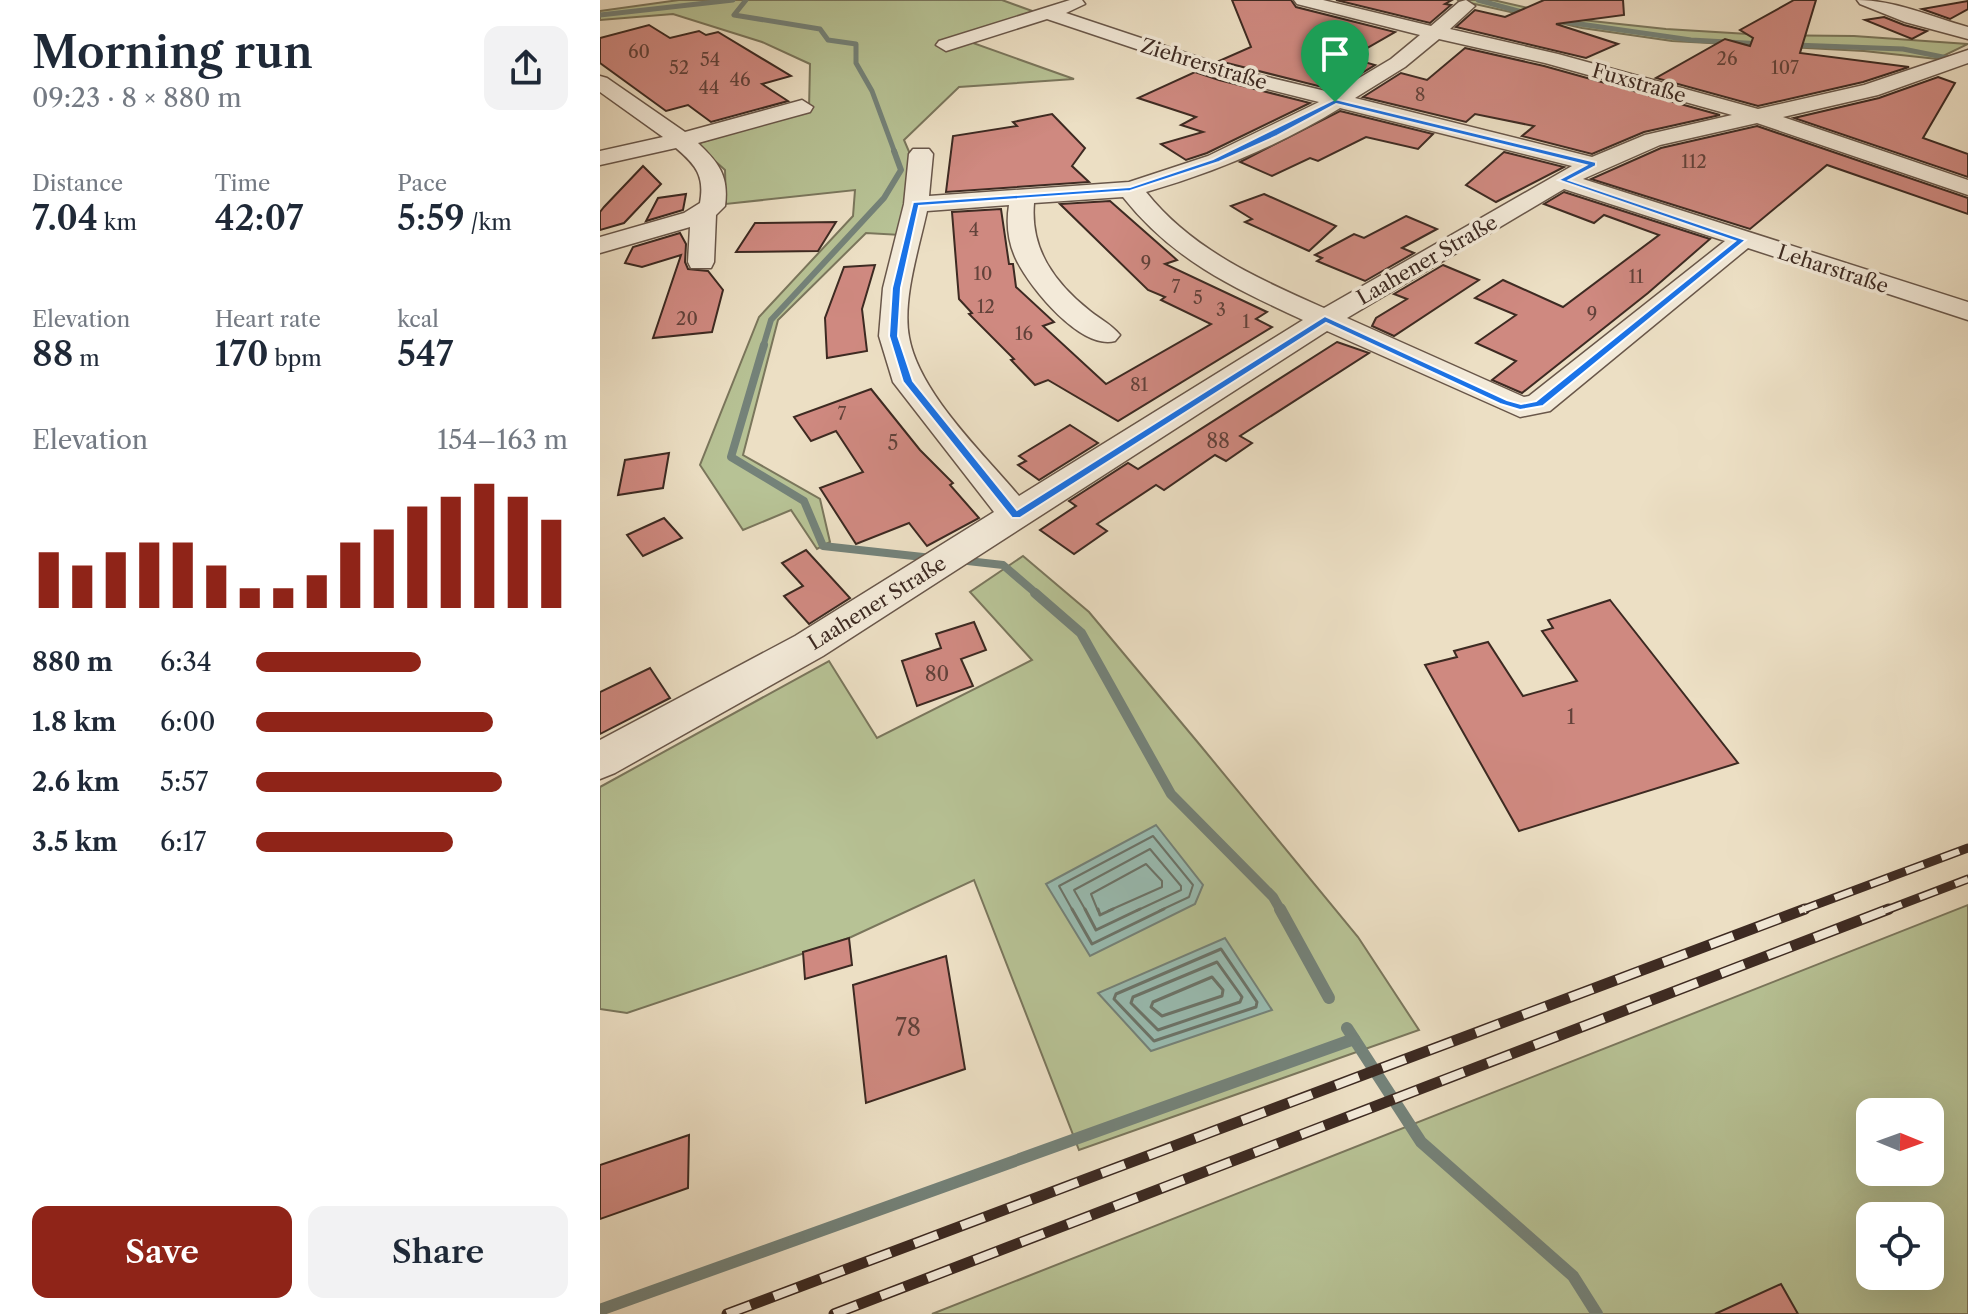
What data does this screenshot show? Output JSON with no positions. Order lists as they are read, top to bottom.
{
  "streets": {
    "street": [
      "Ziehrerstraße",
      "Fuxstraße",
      "Laahener Straße",
      "Leharstraße"
    ]
  },
  "crossings": [
    ["Ziehrerstraße", "Laahener Straße"],
    ["Fuxstraße", "Laahener Straße"],
    ["Laahener Straße", "Leharstraße"]
  ],
  "house_numbers": [
    "60",
    "26",
    "54",
    "52",
    "107",
    "46",
    "44",
    "8",
    "112",
    "4",
    "9",
    "10",
    "11",
    "7",
    "5",
    "12",
    "3",
    "9",
    "20",
    "1",
    "16",
    "81",
    "7",
    "88",
    "5",
    "80",
    "1",
    "78"
  ],
  "north": "right",
  "page": {
    "heading": ["Morning run", "09:23 · 8 × 880 m"],
    "stats": [
      ["Distance", "7.04 km"],
      ["Time", "42:07"],
      ["Pace", "5:59 /km"],
      ["Elevation", "88 m"],
      ["Heart rate", "170 bpm"],
      ["kcal", "547"]
    ],
    "chart": ["Elevation", "154–163 m"],
    "list": [
      {
        "name": "880 m",
        "note": "6:34"
      },
      {
        "name": "1.8 km",
        "note": "6:00"
      },
      {
        "name": "2.6 km",
        "note": "5:57"
      },
      {
        "name": "3.5 km",
        "note": "6:17"
      }
    ],
    "buttons": ["Save", "Share"]
  }
}
